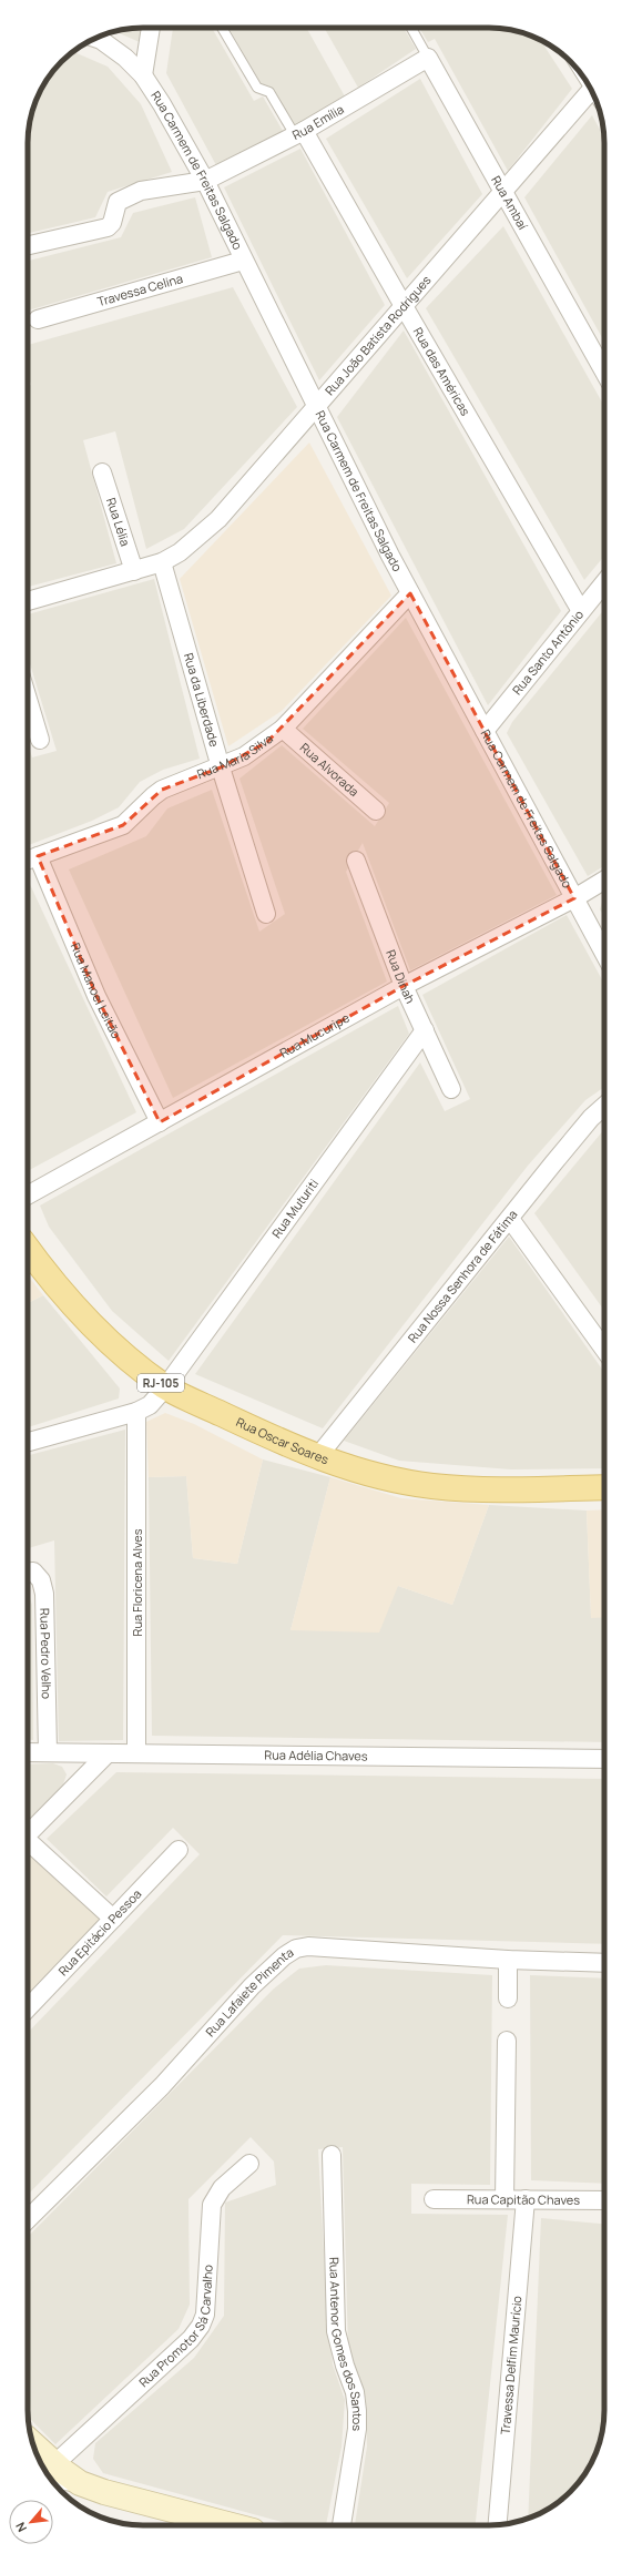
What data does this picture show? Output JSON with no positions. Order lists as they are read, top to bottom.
{
  "streets": {
    "main road": ["RJ-105", "Rua Oscar Soares"],
    "street": [
      "Rua Emília",
      "Rua Carmem de Freitas Salgado",
      "Rua Ambaí",
      "Travessa Celina",
      "Rua João Batista Rodrigues",
      "Rua das Américas",
      "Rua Lélia",
      "Rua Santo Antônio",
      "Rua da Liberdade",
      "Rua Maria Silva",
      "Rua Alvorada",
      "Rua Dinah",
      "Rua Manoel Leitão",
      "Rua Mucuripe",
      "Rua Muturiti",
      "Rua Nossa Senhora de Fátima",
      "Rua Floricena Alves",
      "Rua Pedro Velho",
      "Rua Adélia Chaves",
      "Rua Epitácio Pessoa",
      "Rua Lafaiete Pimenta",
      "Rua Capitão Chaves",
      "Rua Promotor Sá Carvalho",
      "Rua Antenor Gomes dos Santos",
      "Travessa Delfim Maurício"
    ]
  },
  "crossings": [
    ["Rua Emília", "Rua Carmem de Freitas Salgado"],
    ["Rua Emília", "Rua Ambaí"],
    ["Rua Emília", "Rua das Américas"],
    ["Rua Carmem de Freitas Salgado", "Travessa Celina"],
    ["Rua Carmem de Freitas Salgado", "Rua João Batista Rodrigues"],
    ["Rua Carmem de Freitas Salgado", "Rua Santo Antônio"],
    ["Rua Carmem de Freitas Salgado", "Rua Maria Silva"],
    ["Rua Carmem de Freitas Salgado", "Rua Mucuripe"],
    ["Rua Ambaí", "Rua João Batista Rodrigues"],
    ["Rua João Batista Rodrigues", "Rua das Américas"],
    ["Rua João Batista Rodrigues", "Rua Lélia"],
    ["Rua João Batista Rodrigues", "Rua da Liberdade"],
    ["Rua das Américas", "Rua Santo Antônio"],
    ["Rua da Liberdade", "Rua Maria Silva"],
    ["Rua Maria Silva", "Rua Alvorada"],
    ["Rua Maria Silva", "Rua Manoel Leitão"],
    ["Rua Dinah", "Rua Mucuripe"],
    ["Rua Dinah", "Rua Muturiti"],
    ["Rua Manoel Leitão", "Rua Mucuripe"],
    ["Rua Muturiti", "Rua Oscar Soares"],
    ["Rua Muturiti", "Rua Floricena Alves"],
    ["Rua Nossa Senhora de Fátima", "Rua Oscar Soares"],
    ["Rua Floricena Alves", "Rua Adélia Chaves"],
    ["Rua Pedro Velho", "Rua Adélia Chaves"],
    ["Rua Capitão Chaves", "Travessa Delfim Maurício"]
  ],
  "north": "bottom left"
}
